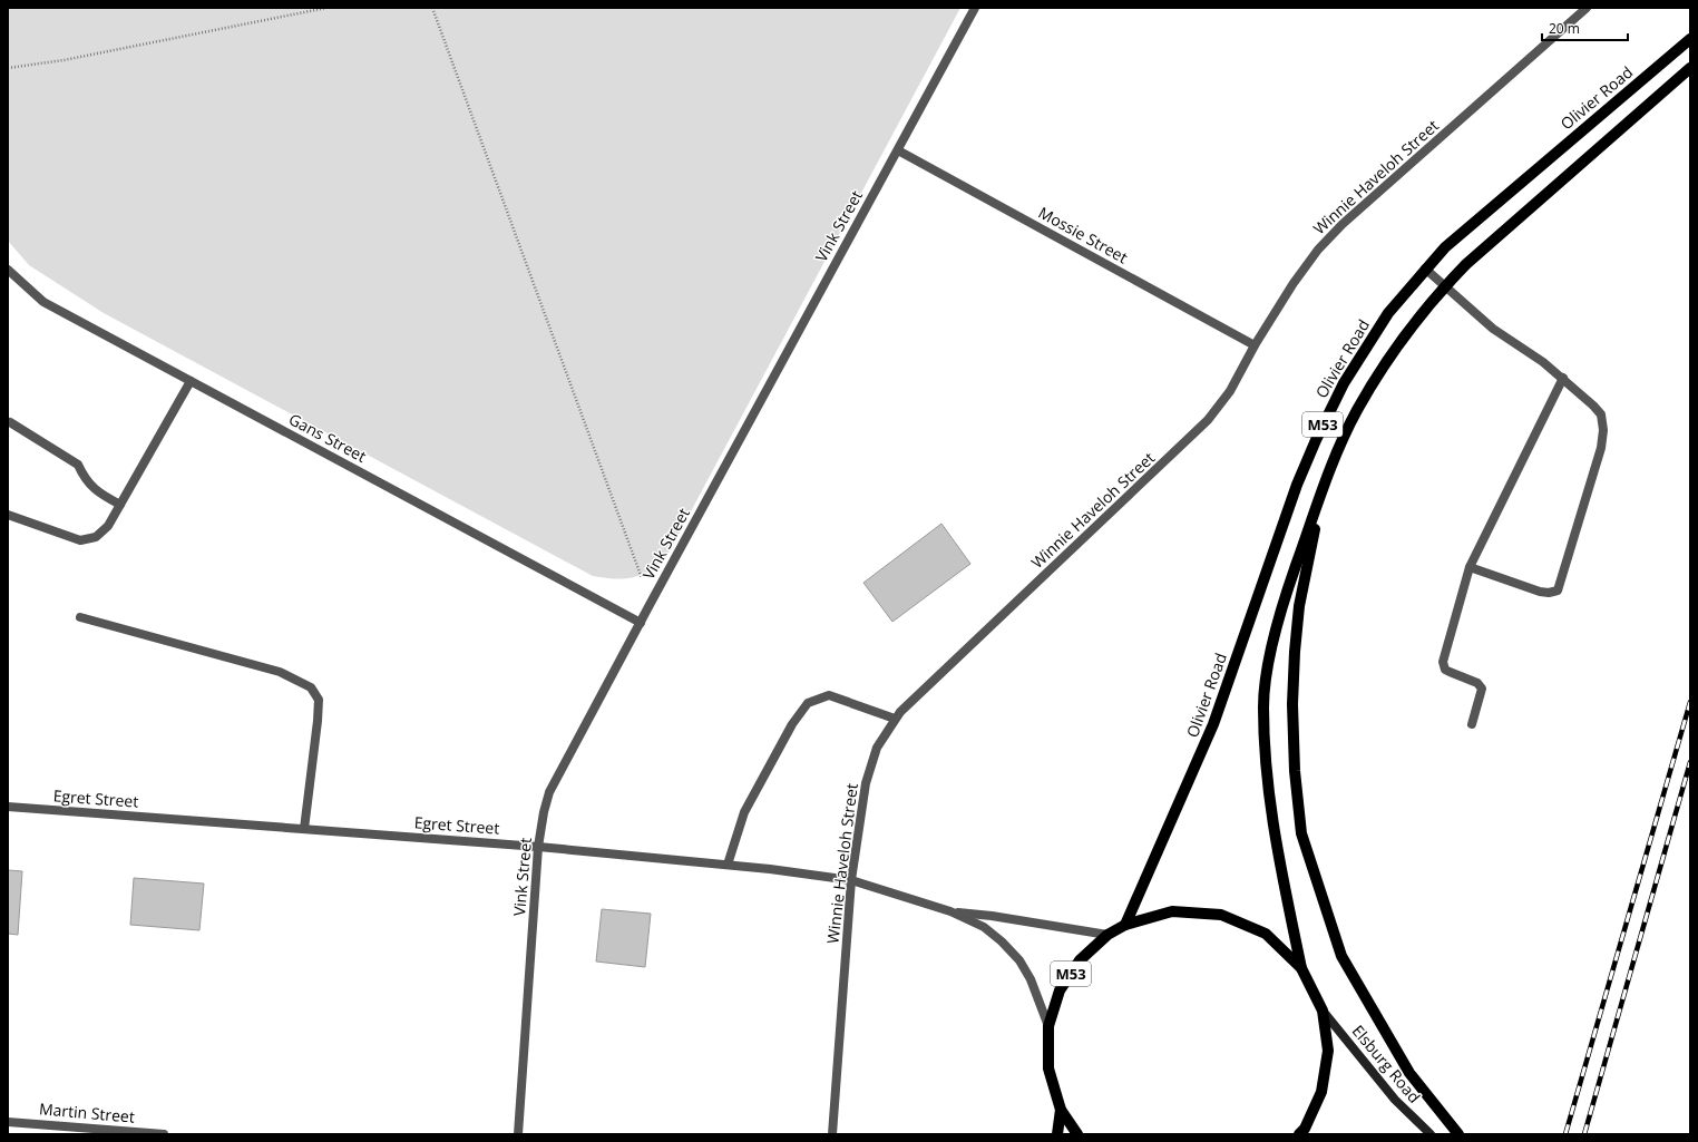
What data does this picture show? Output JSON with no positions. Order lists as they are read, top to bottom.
{
  "streets": {
    "main road": ["Olivier Road", "M53", "Elsburg Road"],
    "street": [
      "Winnie Haveloh Street",
      "Vink Street",
      "Mossie Street",
      "Gans Street",
      "Egret Street",
      "Martin Street"
    ]
  },
  "crossings": [
    ["Olivier Road", "M53"],
    ["Winnie Haveloh Street", "Mossie Street"],
    ["Winnie Haveloh Street", "Egret Street"],
    ["Vink Street", "Mossie Street"],
    ["Vink Street", "Gans Street"],
    ["Vink Street", "Egret Street"],
    ["M53", "Elsburg Road"]
  ],
  "scale_bar": "20 m"
}
